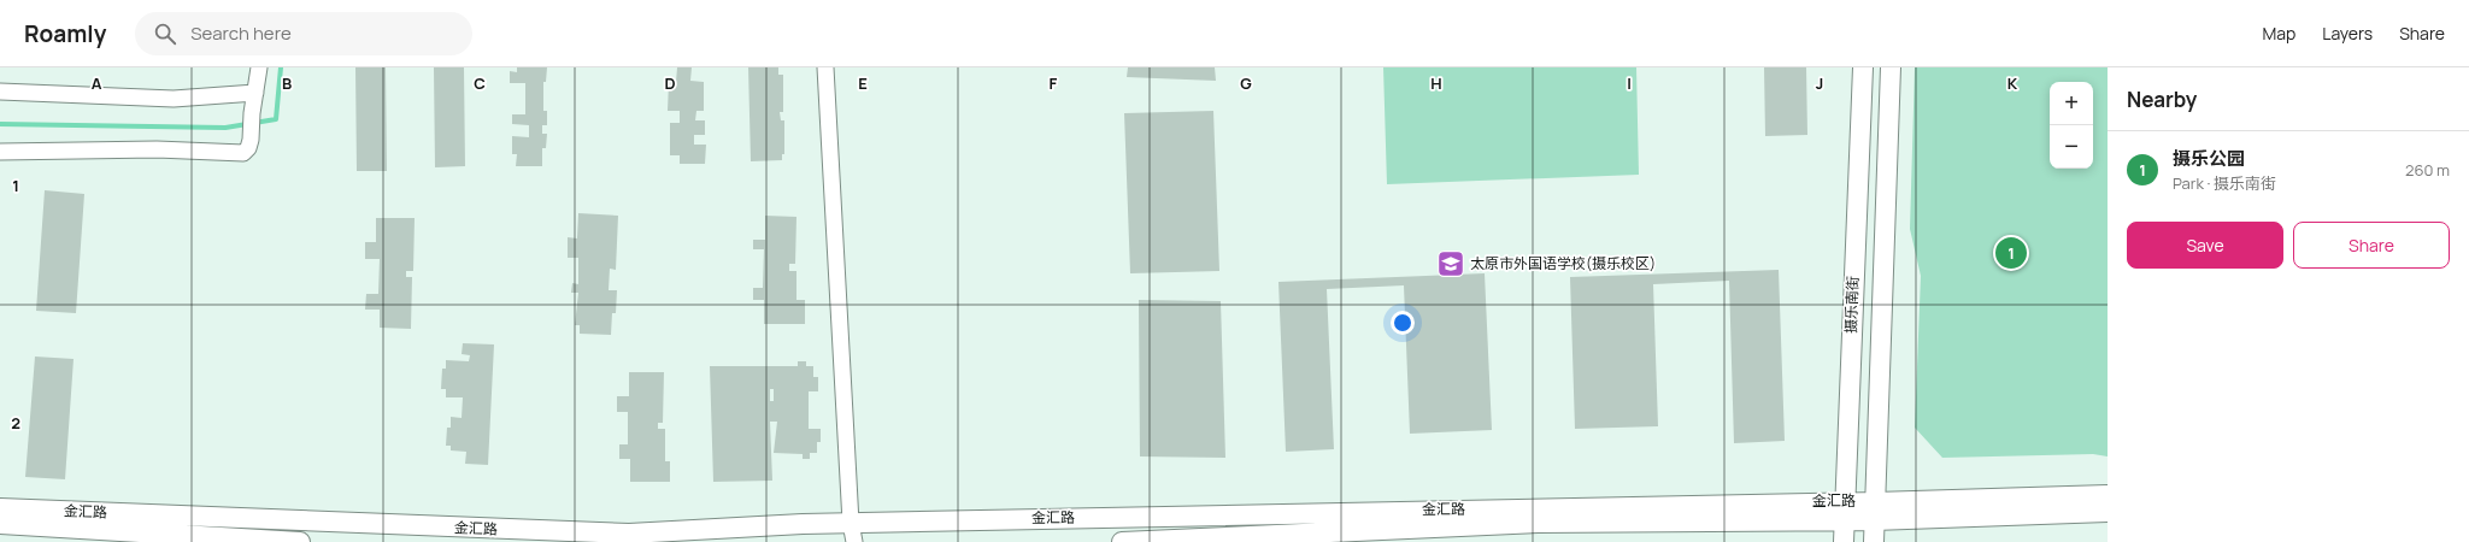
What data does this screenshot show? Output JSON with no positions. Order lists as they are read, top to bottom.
{
  "streets": {
    "street": ["摄乐南街", "金汇路"]
  },
  "crossings": [
    ["摄乐南街", "金汇路"]
  ],
  "places": {
    "school or university": ["太原市外国语学校(摄乐校区)"]
  },
  "page": {
    "header": "Roamly",
    "search": "Search here",
    "nav": ["Map", "Layers", "Share"],
    "heading": "Nearby",
    "map_buttons": ["+", "−"],
    "list": [
      {
        "mark": "1",
        "name": "摄乐公园",
        "note": "Park · 摄乐南街",
        "value": "260 m"
      }
    ],
    "buttons": ["Save", "Share"],
    "pins": "1"
  },
  "grid": {
    "columns": [
      "A",
      "B",
      "C",
      "D",
      "E",
      "F",
      "G",
      "H",
      "I",
      "J",
      "K"
    ],
    "rows": ["1", "2"]
  }
}
